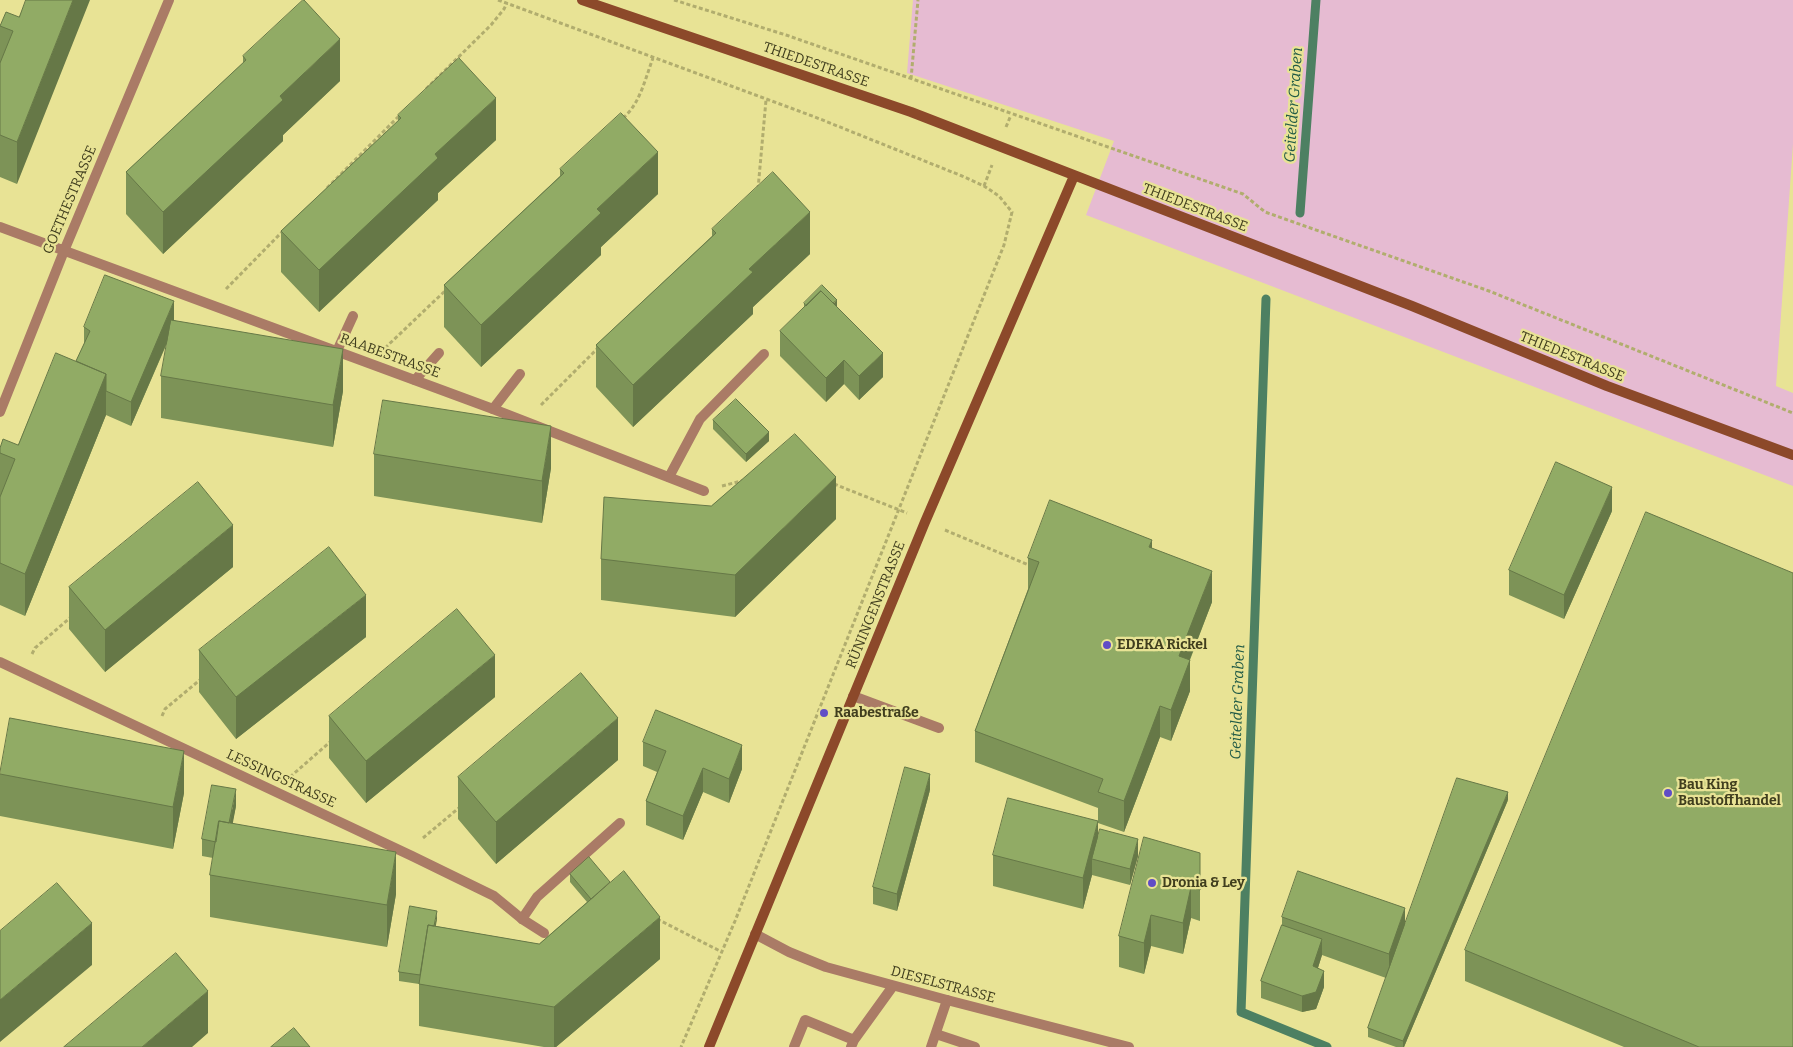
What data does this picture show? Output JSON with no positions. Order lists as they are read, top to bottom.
{
  "streets": {
    "street": [
      "THIEDESTRASSE",
      "GOETHESTRASSE",
      "RAABESTRASSE",
      "RÜNINGENSTRASSE",
      "LESSINGSTRASSE",
      "DIESELSTRASSE"
    ]
  },
  "crossings": [
    ["THIEDESTRASSE", "RÜNINGENSTRASSE"],
    ["GOETHESTRASSE", "RAABESTRASSE"],
    ["RÜNINGENSTRASSE", "DIESELSTRASSE"]
  ],
  "water": ["Geitelder Graben"],
  "places": [
    "EDEKA Rickel",
    "Raabestraße",
    "Bau King Baustoffhandel",
    "Dronia & Ley"
  ]
}
